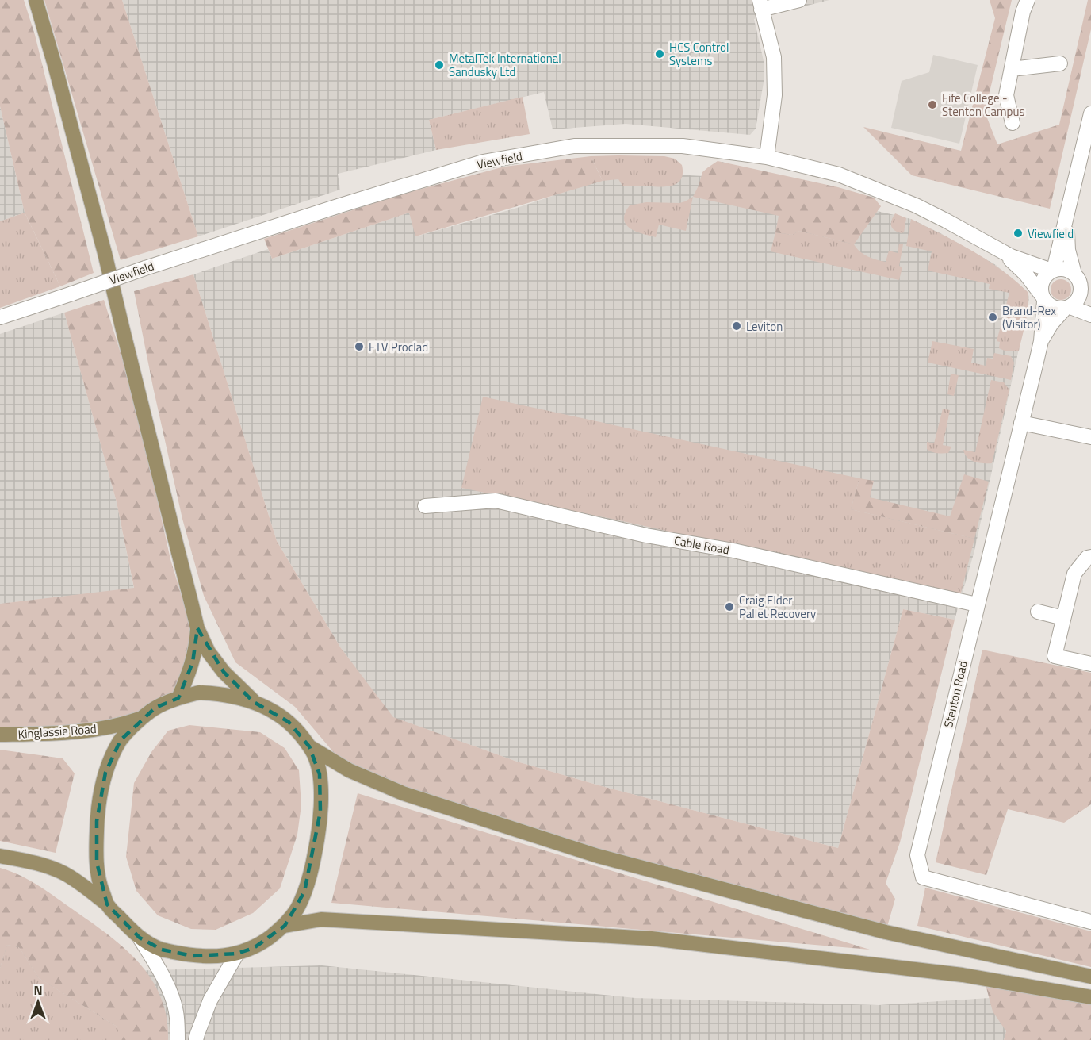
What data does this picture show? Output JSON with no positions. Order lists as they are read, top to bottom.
{
  "streets": {
    "main road": ["Kinglassie Road"],
    "street": ["Viewfield", "Cable Road", "Stenton Road"]
  },
  "crossings": [
    ["Viewfield", "Stenton Road"],
    ["Cable Road", "Stenton Road"]
  ],
  "places": [
    "HCS Control Systems",
    "MetalTek International Sandusky Ltd",
    "Fife College - Stenton Campus",
    "Viewfield",
    "Brand-Rex (Visitor)",
    "Leviton",
    "FTV Proclad",
    "Craig Elder Pallet Recovery"
  ],
  "north": "top"
}
